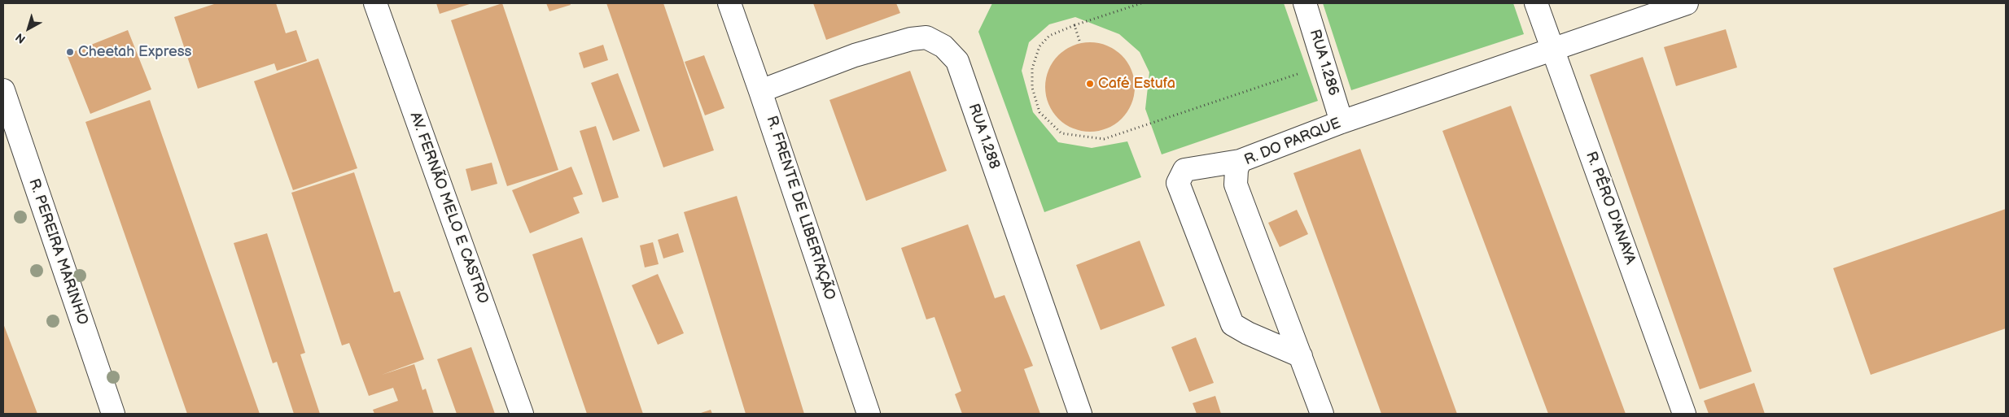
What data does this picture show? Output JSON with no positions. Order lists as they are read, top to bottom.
{
  "streets": {
    "street": [
      "RUA 1.286",
      "RUA 1.288",
      "R. DO PARQUE",
      "AV. FERNÃO MELO E CASTRO",
      "R. FRENTE DE LIBERTAÇÃO",
      "R. PÊRO D'ANAYA",
      "R. PEREIRA MARINHO"
    ]
  },
  "crossings": [
    ["RUA 1.286", "R. DO PARQUE"],
    ["RUA 1.288", "R. FRENTE DE LIBERTAÇÃO"],
    ["R. DO PARQUE", "R. PÊRO D'ANAYA"]
  ],
  "places": ["Cheetah Express", "Café Estufa"],
  "north": "bottom left"
}
